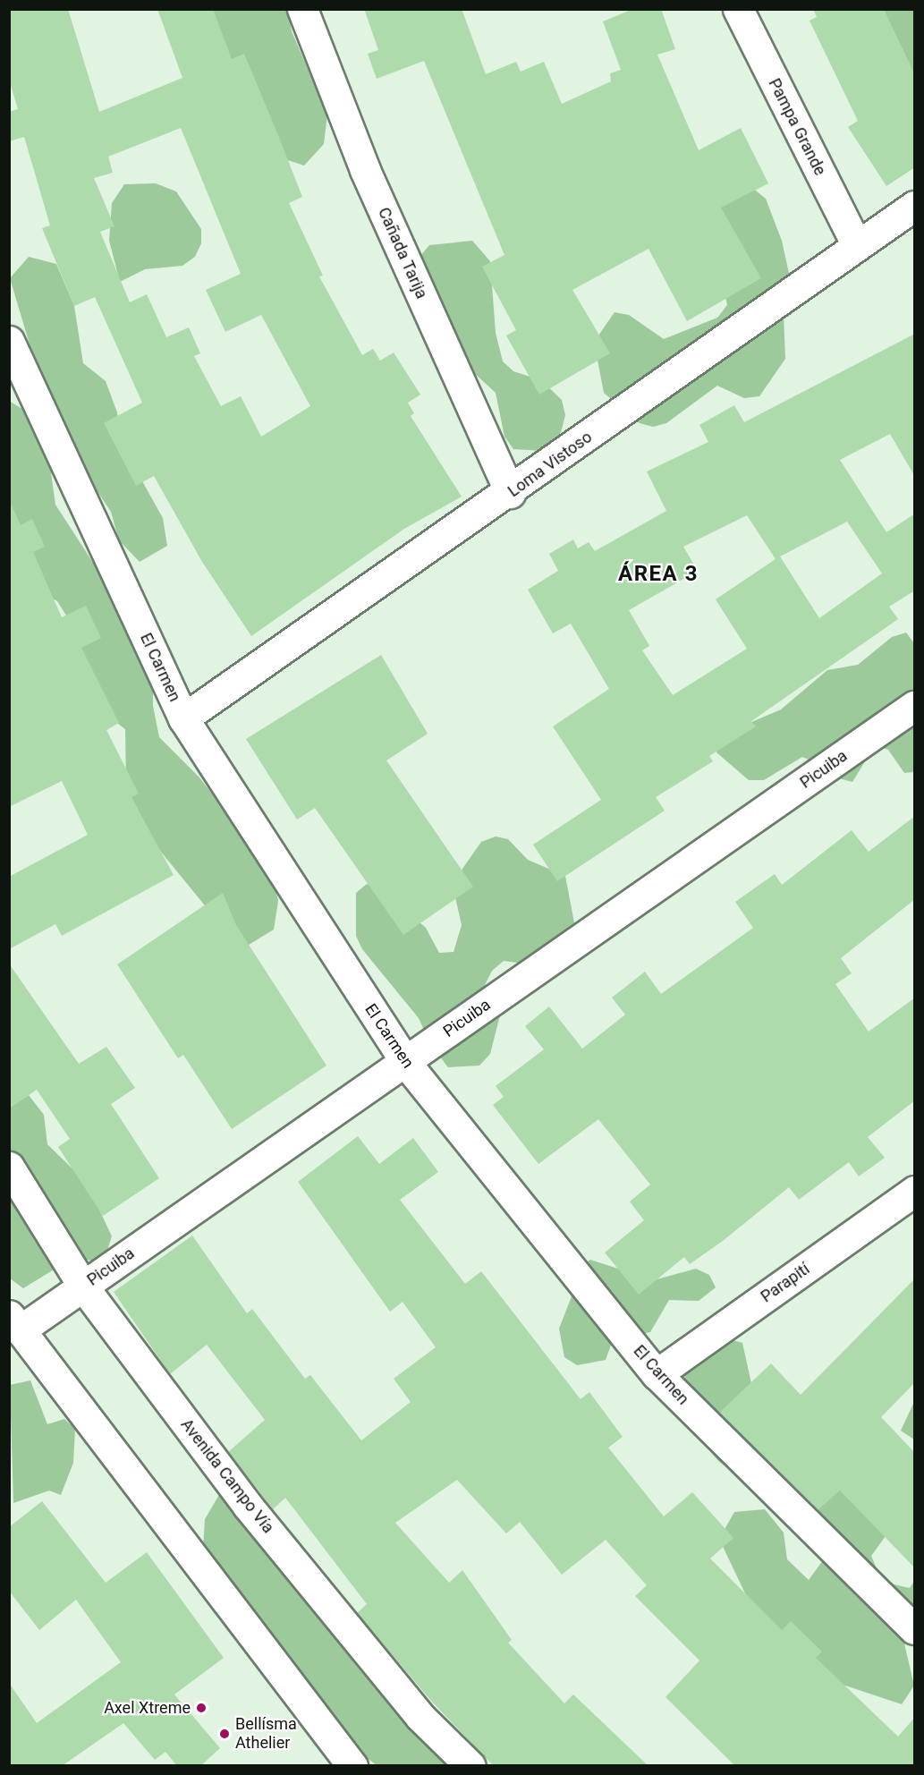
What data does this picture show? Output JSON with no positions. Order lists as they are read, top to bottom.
{
  "streets": {
    "street": [
      "Pampa Grande",
      "Cañada Tarija",
      "Loma Vistoso",
      "El Carmen",
      "Picuiba",
      "Parapití",
      "Avenida Campo Vía"
    ]
  },
  "crossings": [
    ["Pampa Grande", "Loma Vistoso"],
    ["Cañada Tarija", "Loma Vistoso"],
    ["Loma Vistoso", "El Carmen"],
    ["El Carmen", "Picuiba"],
    ["El Carmen", "Parapití"],
    ["Picuiba", "Avenida Campo Vía"]
  ],
  "districts": ["ÁREA 3"],
  "places": ["Axel Xtreme", "Bellísma Athelier"]
}
